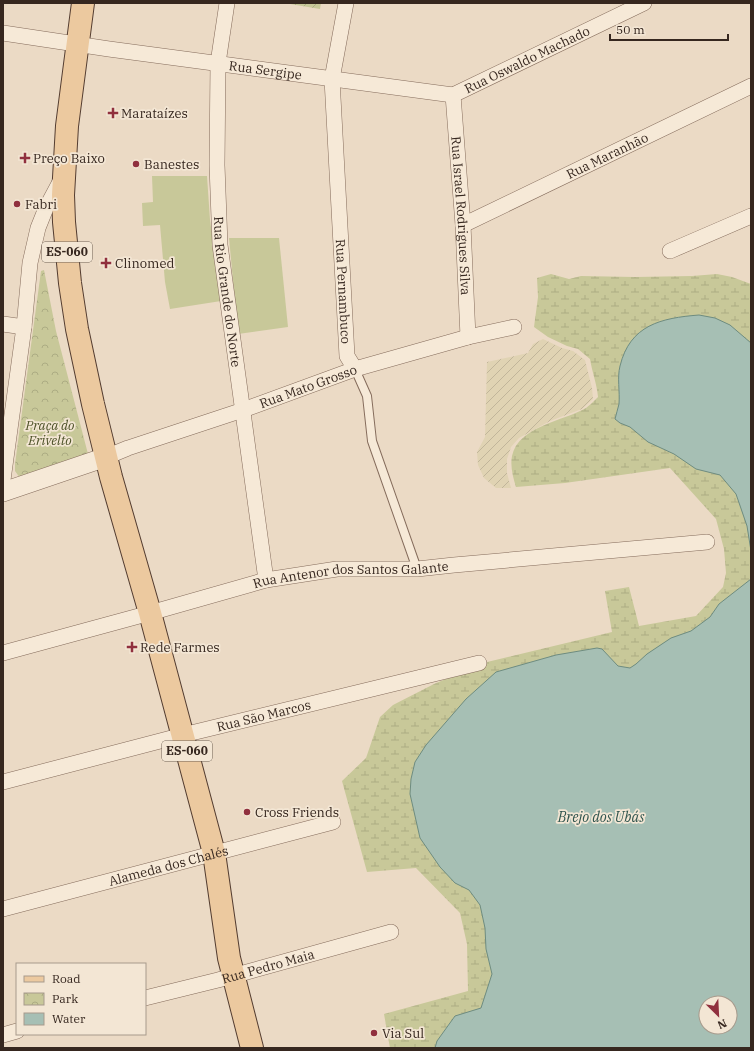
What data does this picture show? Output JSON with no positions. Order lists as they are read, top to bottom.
{
  "streets": {
    "main road": ["ES-060"],
    "street": [
      "Rua Oswaldo Machado",
      "Rua Sergipe",
      "Rua Maranhão",
      "Rua Israel Rodrigues Silva",
      "Rua Rio Grande do Norte",
      "Rua Pernambuco",
      "Rua Mato Grosso",
      "Rua Antenor dos Santos Galante",
      "Rua São Marcos",
      "Alameda dos Chalés",
      "Rua Pedro Maia"
    ]
  },
  "crossings": [
    ["Rua Oswaldo Machado", "Rua Sergipe"],
    ["Rua Oswaldo Machado", "Rua Israel Rodrigues Silva"],
    ["Rua Sergipe", "Rua Israel Rodrigues Silva"],
    ["Rua Sergipe", "ES-060"],
    ["Rua Sergipe", "Rua Rio Grande do Norte"],
    ["Rua Sergipe", "Rua Pernambuco"],
    ["Rua Maranhão", "Rua Israel Rodrigues Silva"],
    ["Rua Israel Rodrigues Silva", "Rua Mato Grosso"],
    ["ES-060", "Rua Mato Grosso"],
    ["ES-060", "Rua Antenor dos Santos Galante"],
    ["ES-060", "Rua São Marcos"],
    ["ES-060", "Alameda dos Chalés"],
    ["ES-060", "Rua Pedro Maia"],
    ["Rua Rio Grande do Norte", "Rua Mato Grosso"],
    ["Rua Rio Grande do Norte", "Rua Antenor dos Santos Galante"],
    ["Rua Pernambuco", "Rua Mato Grosso"],
    ["Rua Pernambuco", "Rua Antenor dos Santos Galante"]
  ],
  "water": ["Brejo dos Ubás"],
  "parks": ["Praça do Erivelto"],
  "places": {
    "health": [
      "Marataízes",
      "Preço Baixo",
      "Clinomed",
      "Rede Farmes"
    ],
    "other": [
      "Banestes",
      "Fabri",
      "Cross Friends",
      "Via Sul"
    ]
  },
  "legend": ["Road", "Park", "Water"],
  "scale_bar": "50 m",
  "north": "bottom right"
}
